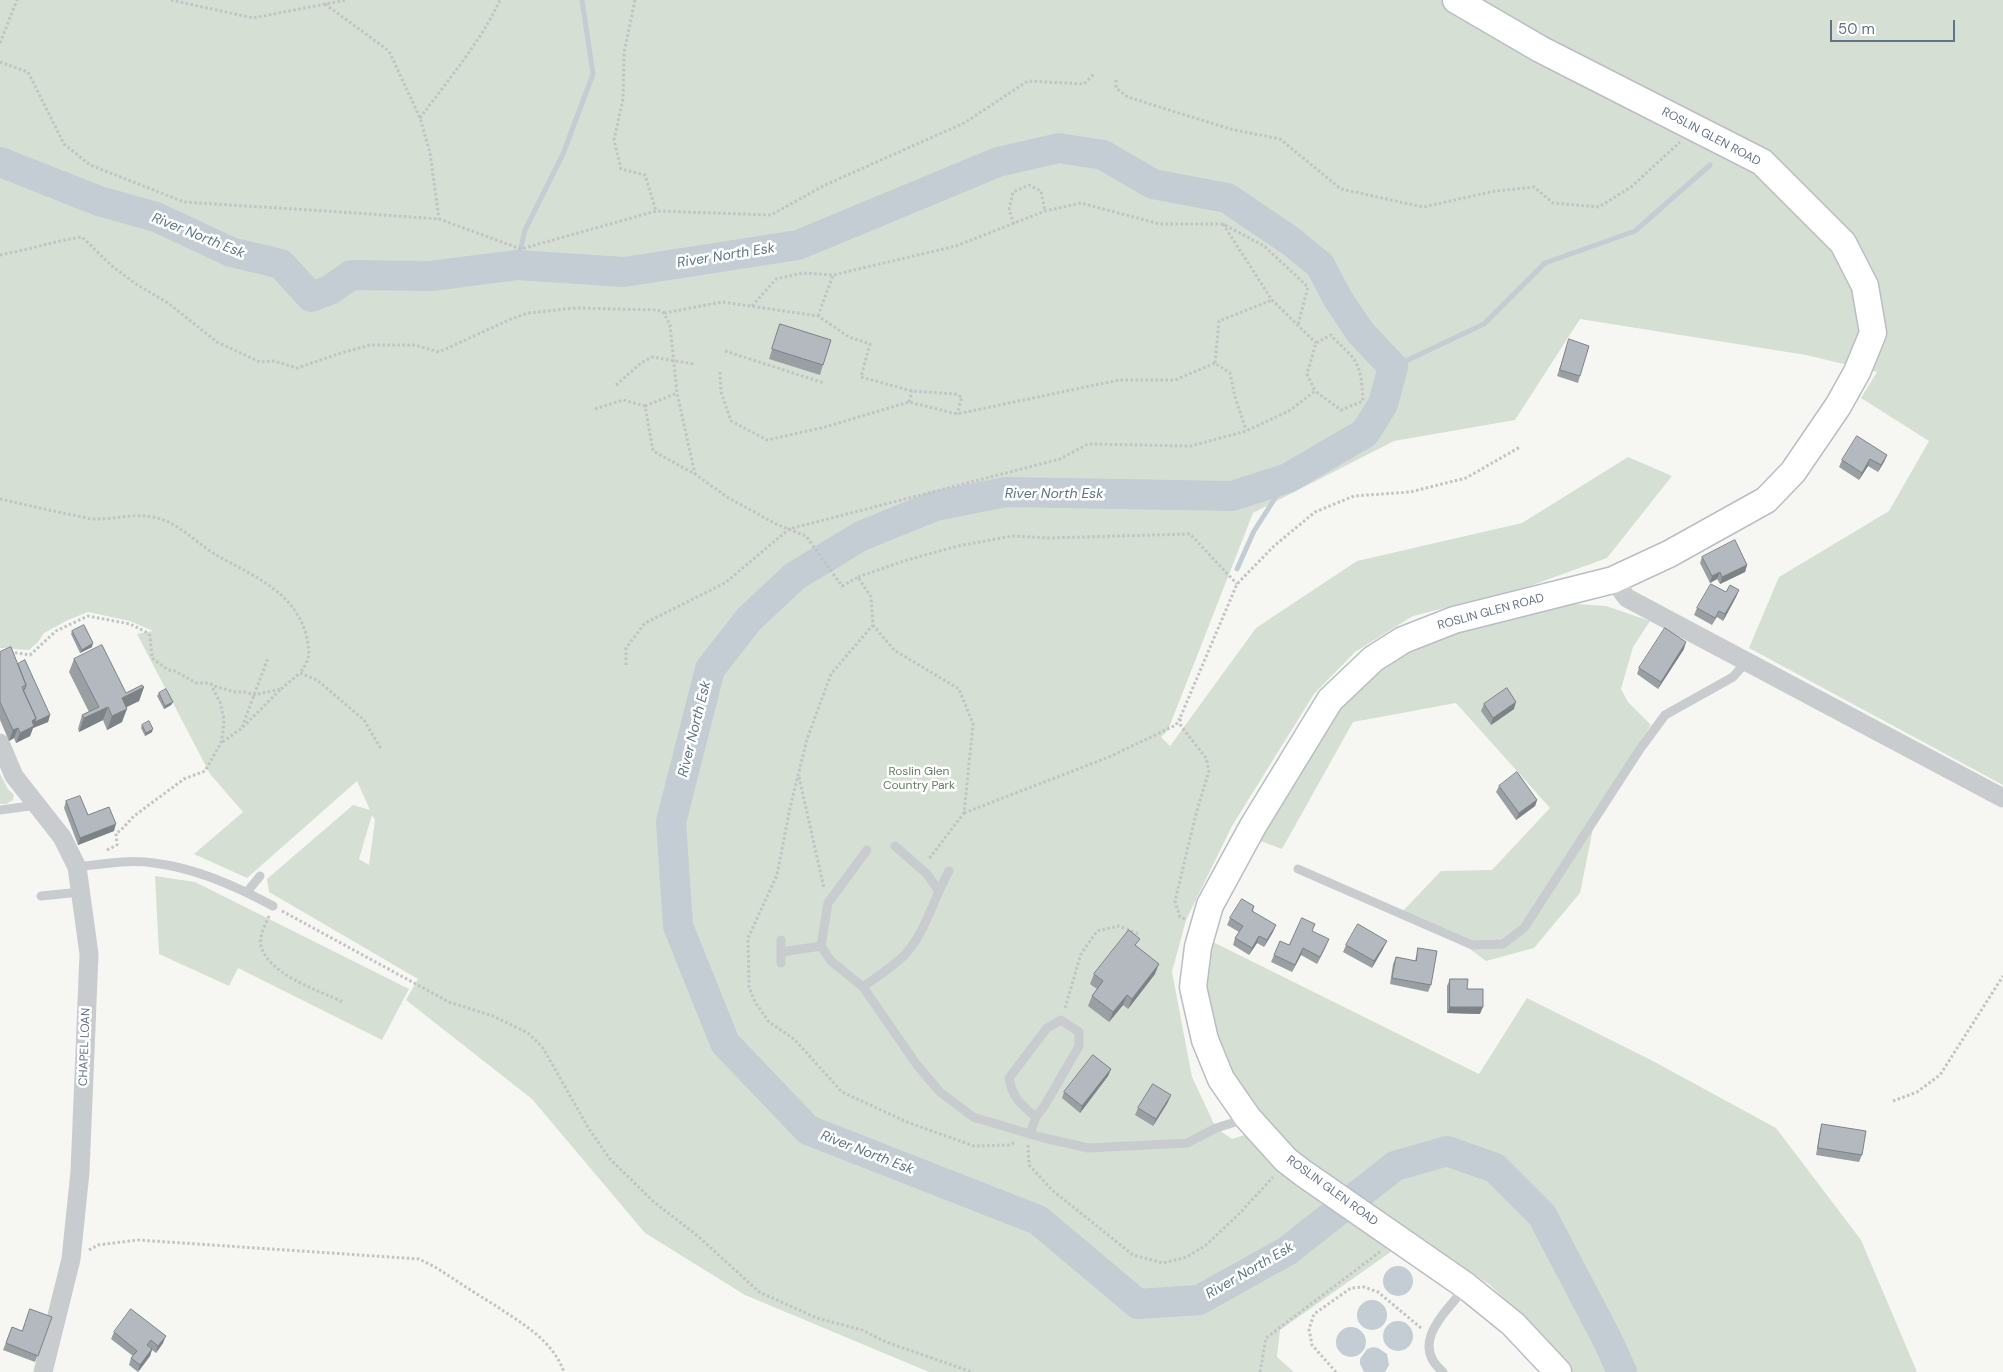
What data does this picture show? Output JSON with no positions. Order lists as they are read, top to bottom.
{
  "streets": {
    "main road": ["ROSLIN GLEN ROAD"],
    "street": ["CHAPEL LOAN"]
  },
  "water": ["River North Esk"],
  "parks": ["Roslin Glen Country Park"],
  "scale_bar": "50 m"
}
